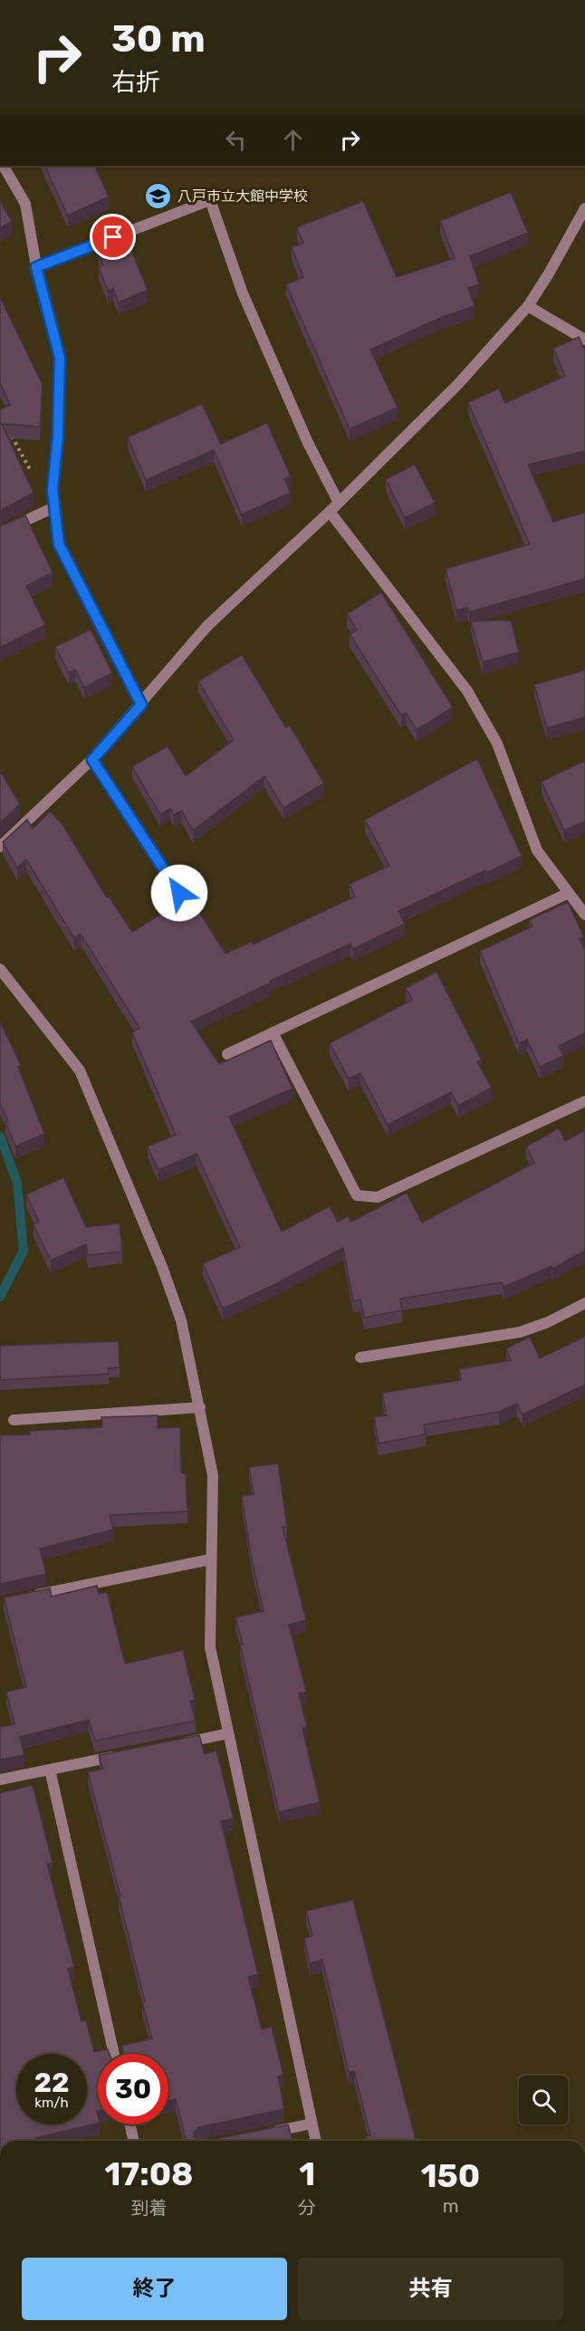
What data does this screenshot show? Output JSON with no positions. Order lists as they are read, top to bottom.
{
  "places": {
    "school or university": ["八戸市立大館中学校"]
  },
  "page": {
    "turn": ["30 m", "右折"],
    "speed": "22 km/h",
    "limit": "30",
    "eta": [
      "17:08",
      "到着",
      "1",
      "分",
      "150",
      "m"
    ],
    "buttons": ["終了", "共有"]
  }
}
